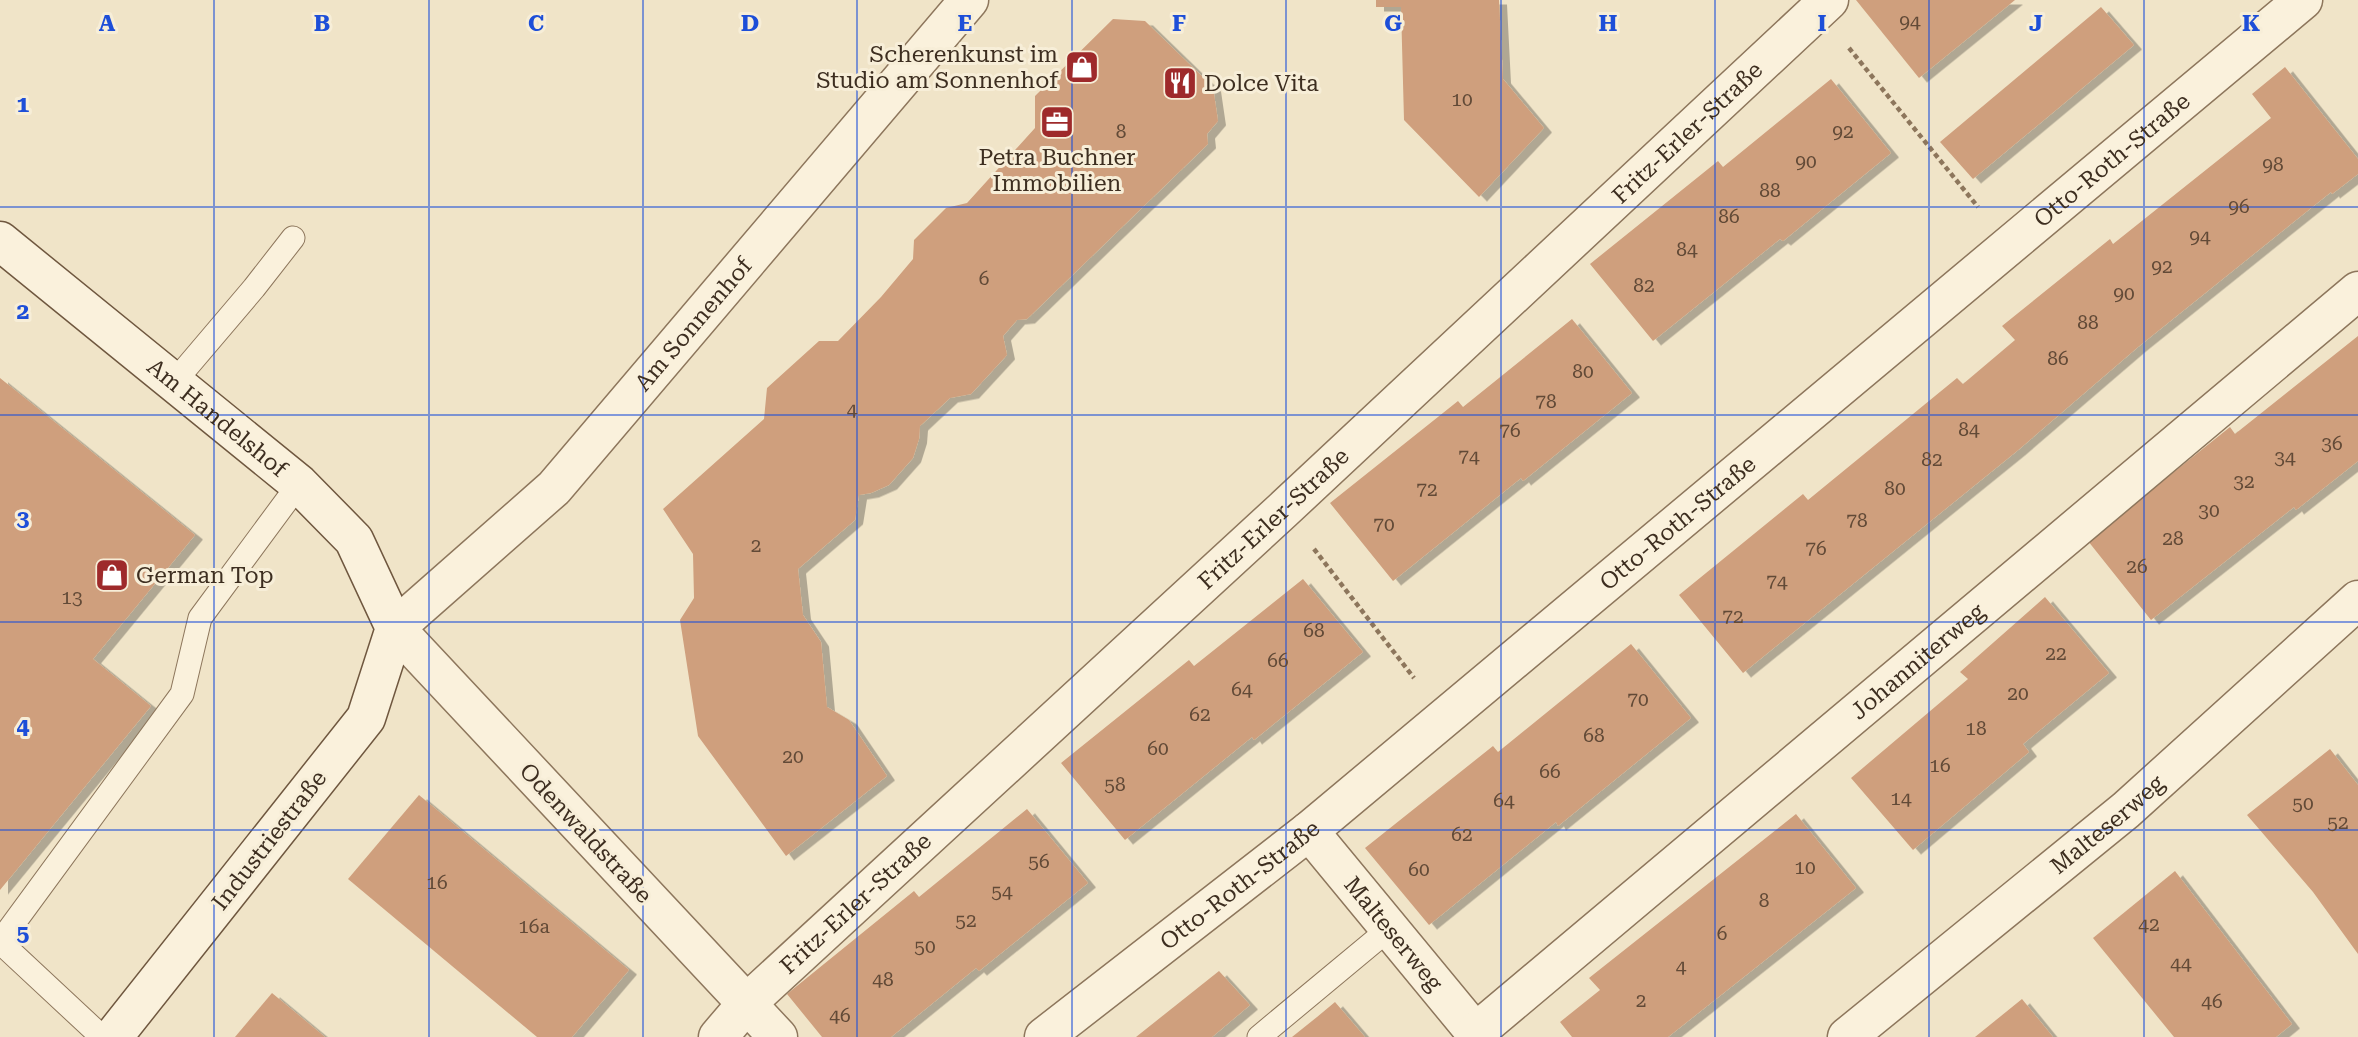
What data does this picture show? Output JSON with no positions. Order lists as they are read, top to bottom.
{
  "streets": {
    "street": [
      "Fritz-Erler-Straße",
      "Otto-Roth-Straße",
      "Am Sonnenhof",
      "Am Handelshof",
      "Johanniterweg",
      "Malteserweg",
      "Odenwaldstraße",
      "Industriestraße"
    ]
  },
  "crossings": [
    ["Fritz-Erler-Straße", "Odenwaldstraße"],
    ["Otto-Roth-Straße", "Malteserweg"],
    ["Am Sonnenhof", "Am Handelshof"],
    ["Am Sonnenhof", "Odenwaldstraße"],
    ["Am Sonnenhof", "Industriestraße"],
    ["Am Handelshof", "Odenwaldstraße"],
    ["Am Handelshof", "Industriestraße"],
    ["Johanniterweg", "Malteserweg"],
    ["Odenwaldstraße", "Industriestraße"]
  ],
  "places": {
    "shop": ["Scherenkunst im Studio am Sonnenhof", "German Top"],
    "restaurant": ["Dolce Vita"],
    "office": ["Petra Buchner Immobilien"]
  },
  "house_numbers": [
    "94",
    "10",
    "8",
    "92",
    "90",
    "98",
    "88",
    "96",
    "86",
    "94",
    "84",
    "92",
    "6",
    "82",
    "90",
    "88",
    "86",
    "80",
    "78",
    "4",
    "84",
    "76",
    "36",
    "74",
    "34",
    "82",
    "32",
    "80",
    "72",
    "30",
    "78",
    "70",
    "28",
    "2",
    "76",
    "26",
    "74",
    "13",
    "72",
    "68",
    "22",
    "66",
    "64",
    "20",
    "70",
    "62",
    "18",
    "68",
    "60",
    "20",
    "16",
    "66",
    "58",
    "14",
    "64",
    "50",
    "52",
    "62",
    "56",
    "10",
    "60",
    "16",
    "54",
    "8",
    "52",
    "42",
    "16a",
    "6",
    "50",
    "44",
    "4",
    "48",
    "2",
    "46",
    "46"
  ],
  "grid": {
    "columns": [
      "A",
      "B",
      "C",
      "D",
      "E",
      "F",
      "G",
      "H",
      "I",
      "J",
      "K"
    ],
    "rows": [
      "1",
      "2",
      "3",
      "4",
      "5"
    ]
  }
}
